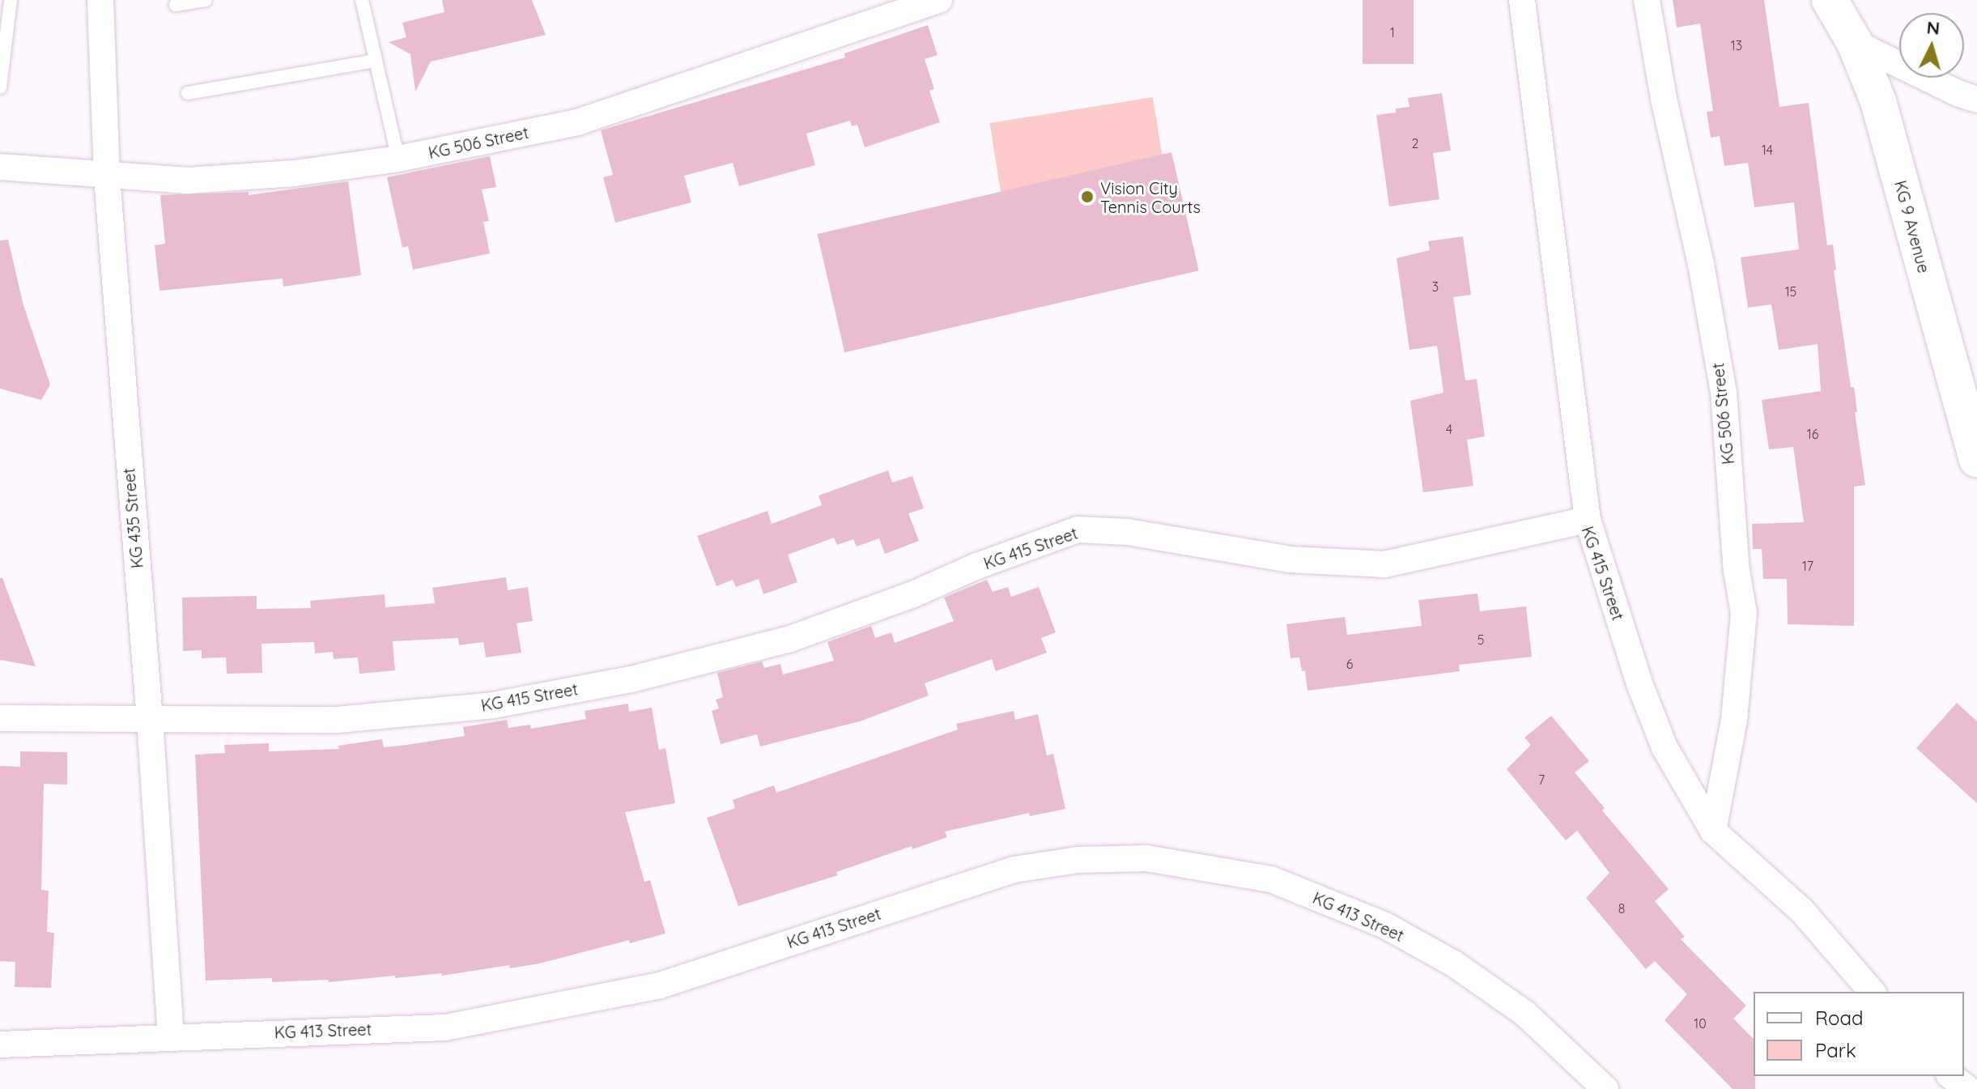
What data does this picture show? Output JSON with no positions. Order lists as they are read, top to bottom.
{
  "streets": {
    "main road": ["KG 9 Avenue"],
    "street": [
      "KG 506 Street",
      "KG 435 Street",
      "KG 415 Street",
      "KG 413 Street"
    ]
  },
  "crossings": [
    ["KG 506 Street", "KG 435 Street"],
    ["KG 506 Street", "KG 415 Street"],
    ["KG 435 Street", "KG 415 Street"],
    ["KG 435 Street", "KG 413 Street"]
  ],
  "places": ["Vision City Tennis Courts"],
  "house_numbers": [
    "1",
    "13",
    "2",
    "14",
    "3",
    "15",
    "4",
    "16",
    "17",
    "5",
    "6",
    "7",
    "8",
    "10"
  ],
  "legend": ["Road", "Park"],
  "north": "top"
}
